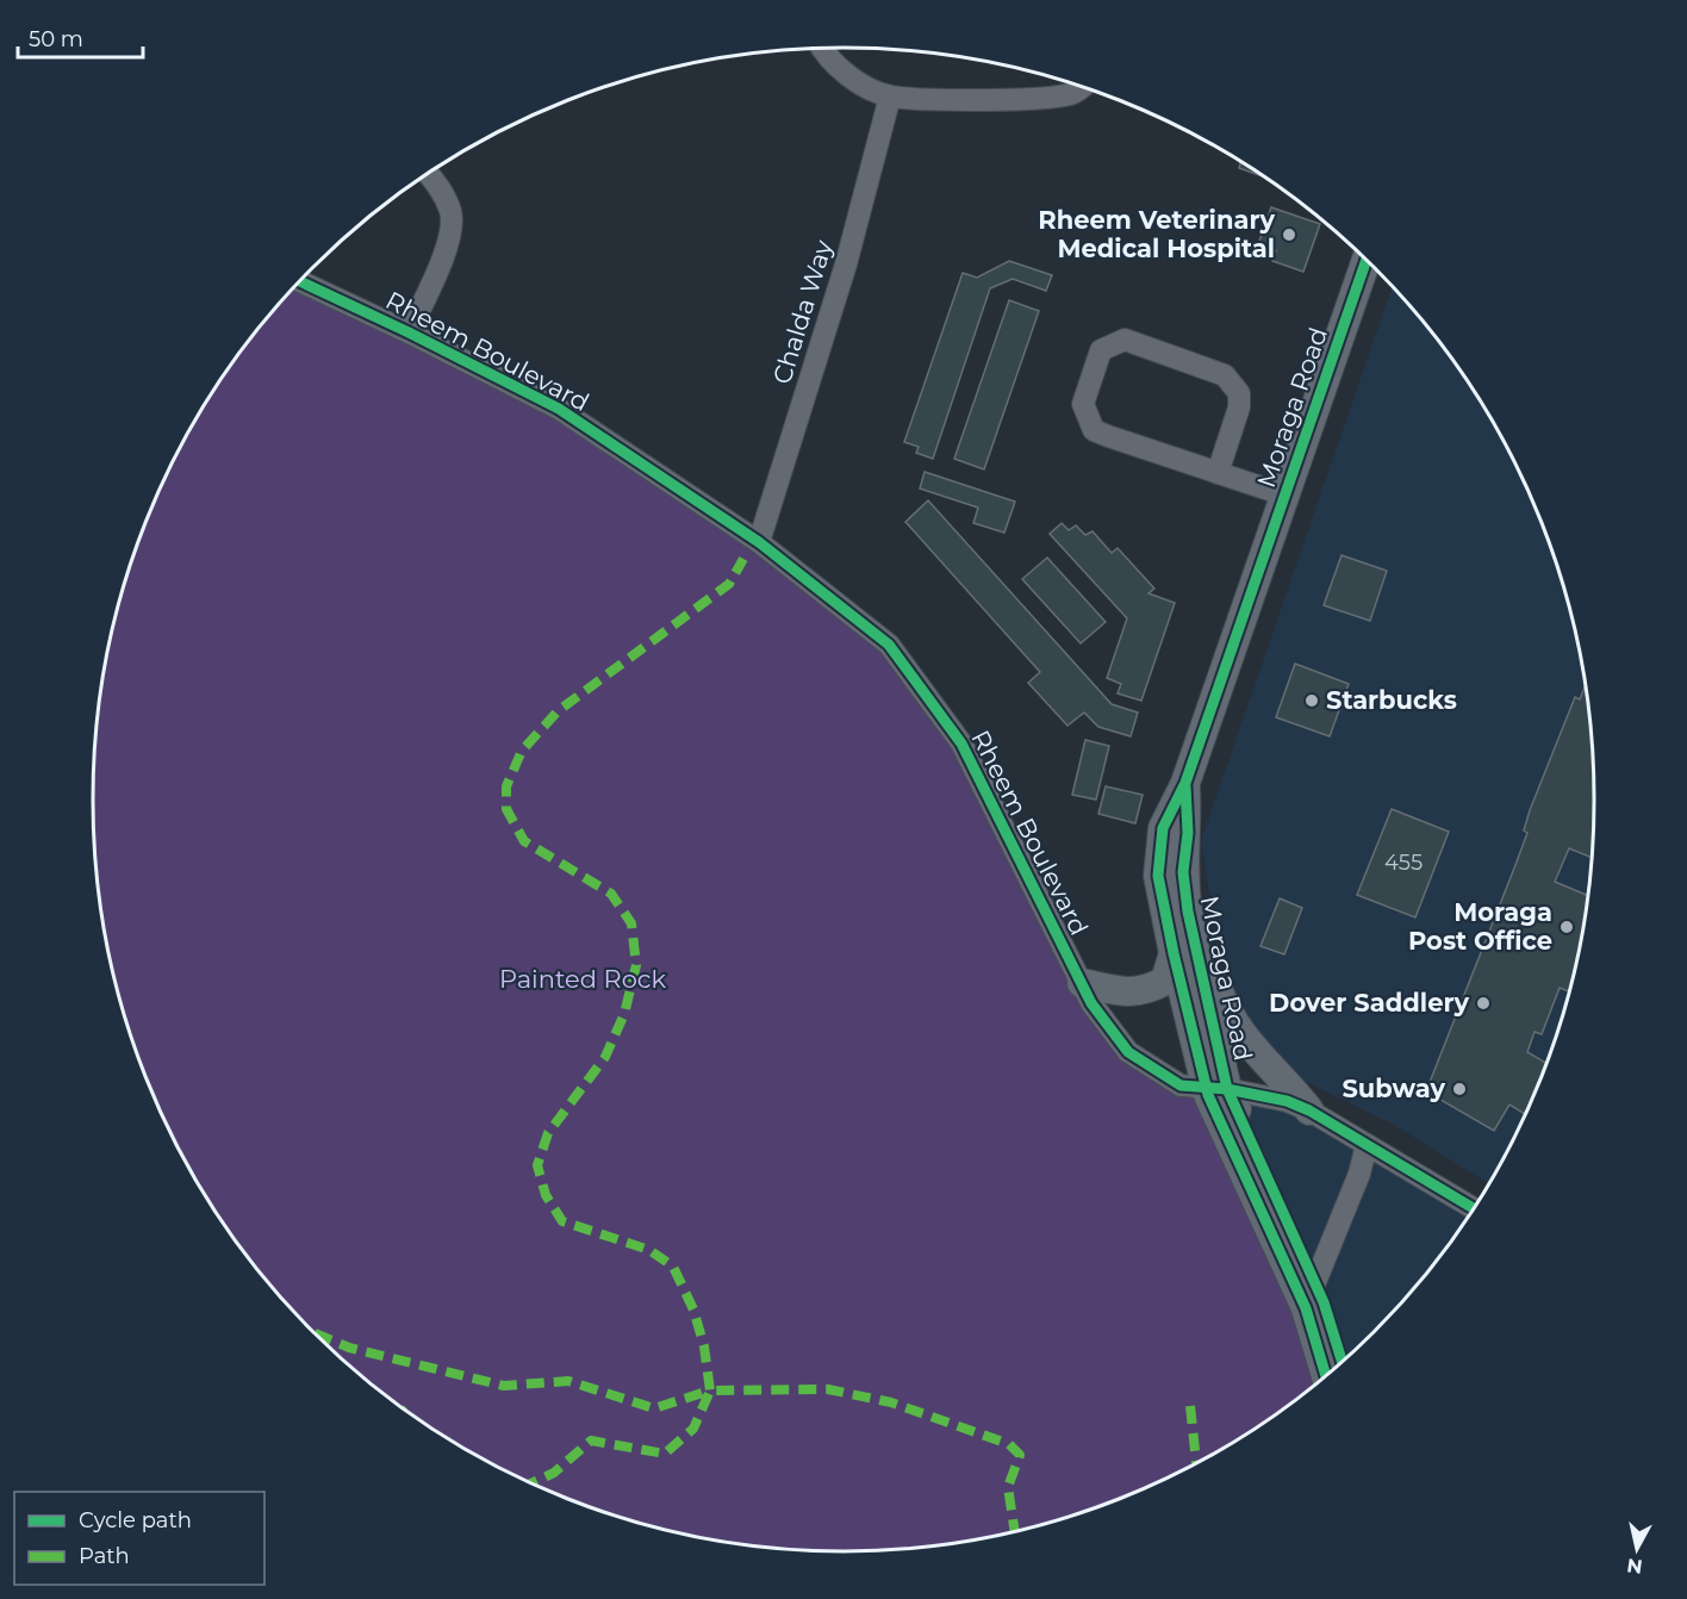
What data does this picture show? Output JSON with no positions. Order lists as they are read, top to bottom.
{
  "streets": {
    "main road": ["Moraga Road"],
    "street": ["Chalda Way", "Rheem Boulevard"]
  },
  "crossings": [
    ["Chalda Way", "Rheem Boulevard"],
    ["Rheem Boulevard", "Moraga Road"]
  ],
  "parks": ["Painted Rock"],
  "places": [
    "Rheem Veterinary Medical Hospital",
    "Starbucks",
    "Moraga Post Office",
    "Dover Saddlery",
    "Subway"
  ],
  "house_numbers": ["455"],
  "legend": ["Cycle path", "Path"],
  "scale_bar": "50 m",
  "north": "bottom"
}
